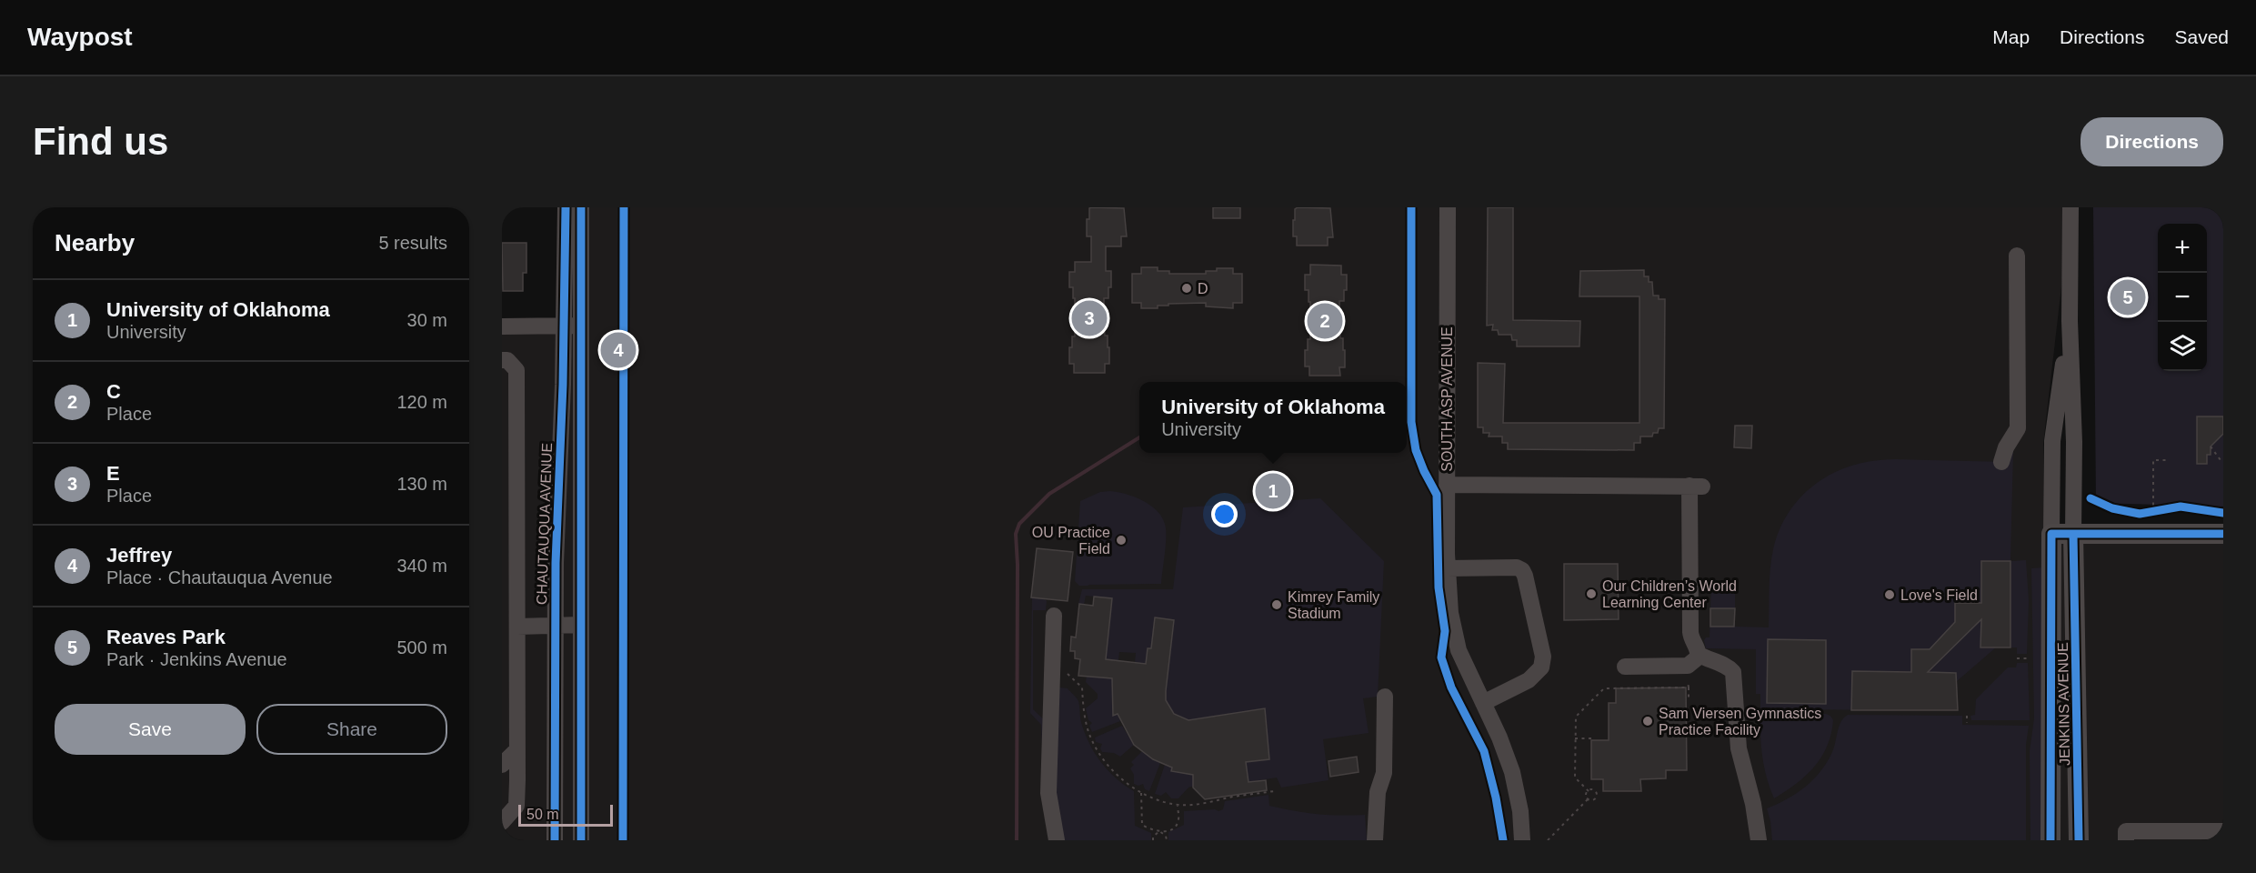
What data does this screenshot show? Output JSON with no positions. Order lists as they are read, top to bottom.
{
  "streets": {
    "main road": ["JENKINS AVENUE"],
    "street": ["SOUTH ASP AVENUE", "CHAUTAUQUA AVENUE"]
  },
  "places": [
    "D",
    "OU Practice Field",
    "Our Children’s World Learning Center",
    "Love's Field",
    "Kimrey Family Stadium",
    "Sam Viersen Gymnastics Practice Facility"
  ],
  "scale_bar": "50 m",
  "page": {
    "header": "Waypost",
    "nav": ["Map", "Directions", "Saved"],
    "buttons": [
      "Directions",
      ["Save", "Share"]
    ],
    "title": "Find us",
    "heading": ["Nearby", "5 results"],
    "map_buttons": ["+", "−"],
    "pins": [
      "5",
      "3",
      "2",
      "4",
      "1"
    ],
    "list": [
      {
        "mark": "1",
        "name": "University of Oklahoma",
        "note": "University",
        "value": "30 m"
      },
      {
        "mark": "2",
        "name": "C",
        "note": "Place",
        "value": "120 m"
      },
      {
        "mark": "3",
        "name": "E",
        "note": "Place",
        "value": "130 m"
      },
      {
        "mark": "4",
        "name": "Jeffrey",
        "note": "Place · Chautauqua Avenue",
        "value": "340 m"
      },
      {
        "mark": "5",
        "name": "Reaves Park",
        "note": "Park · Jenkins Avenue",
        "value": "500 m"
      }
    ],
    "popup": ["University of Oklahoma", "University"],
    "scale": "50 m"
  }
}
